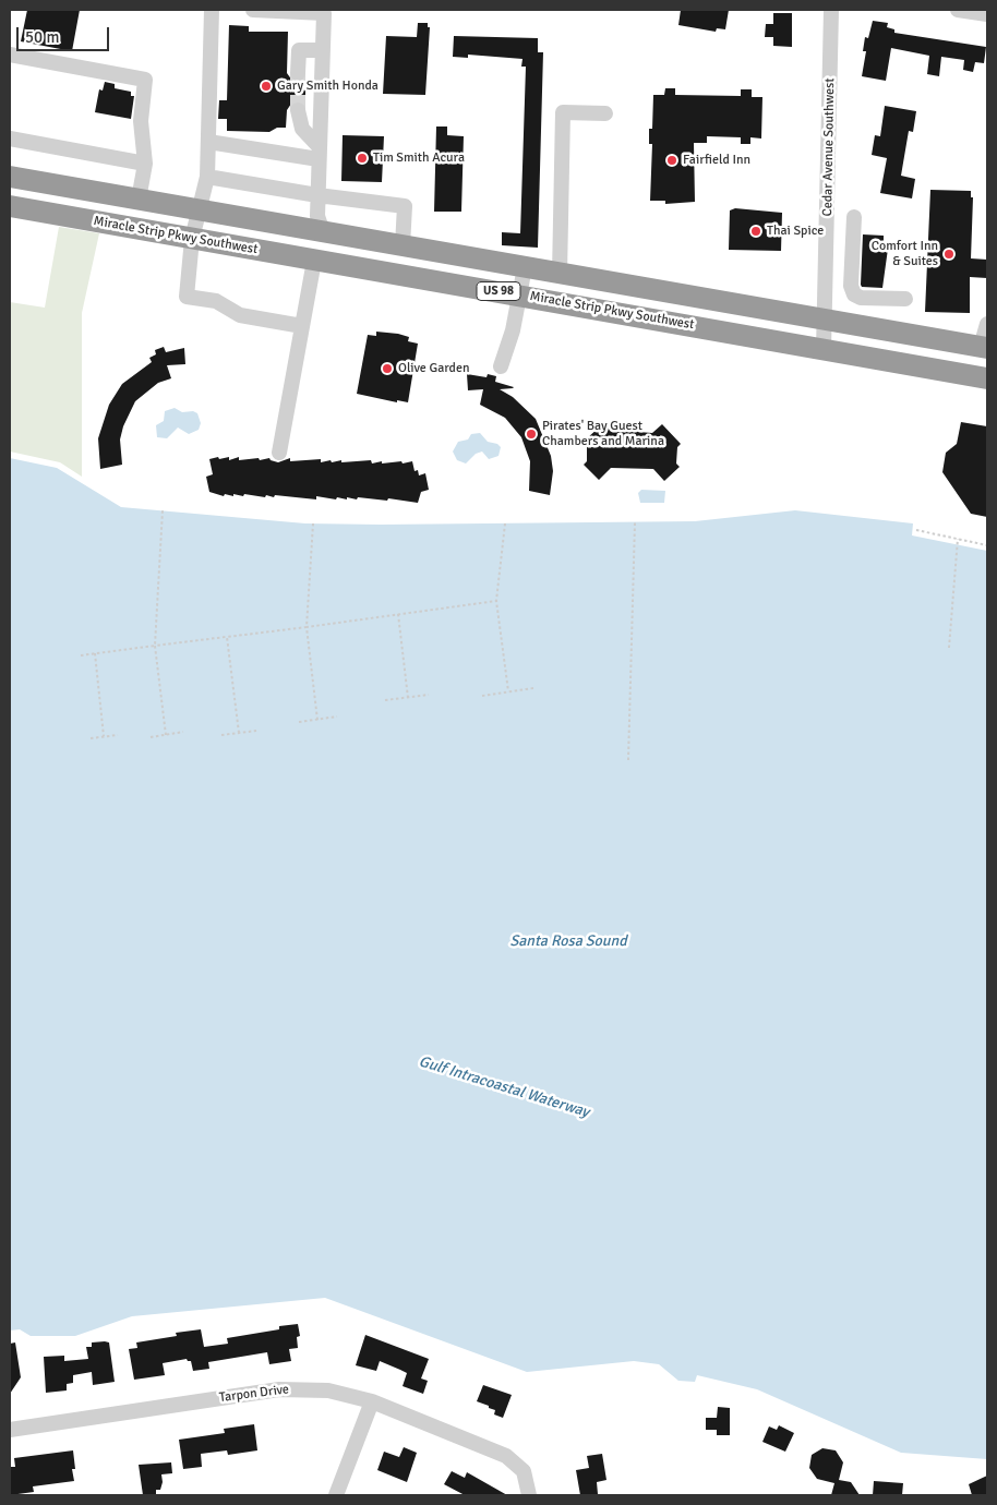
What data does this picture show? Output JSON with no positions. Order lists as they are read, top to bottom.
{
  "streets": {
    "highway": ["Miracle Strip Pkwy Southwest", "US 98"],
    "street": ["Cedar Avenue Southwest", "Tarpon Drive"]
  },
  "crossings": [
    ["Cedar Avenue Southwest", "Miracle Strip Pkwy Southwest"]
  ],
  "water": ["Santa Rosa Sound", "Gulf Intracoastal Waterway"],
  "places": [
    "Gary Smith Honda",
    "Tim Smith Acura",
    "Fairfield Inn",
    "Thai Spice",
    "Comfort Inn & Suites",
    "Olive Garden",
    "Pirates' Bay Guest Chambers and Marina"
  ],
  "scale_bar": "50 m"
}
